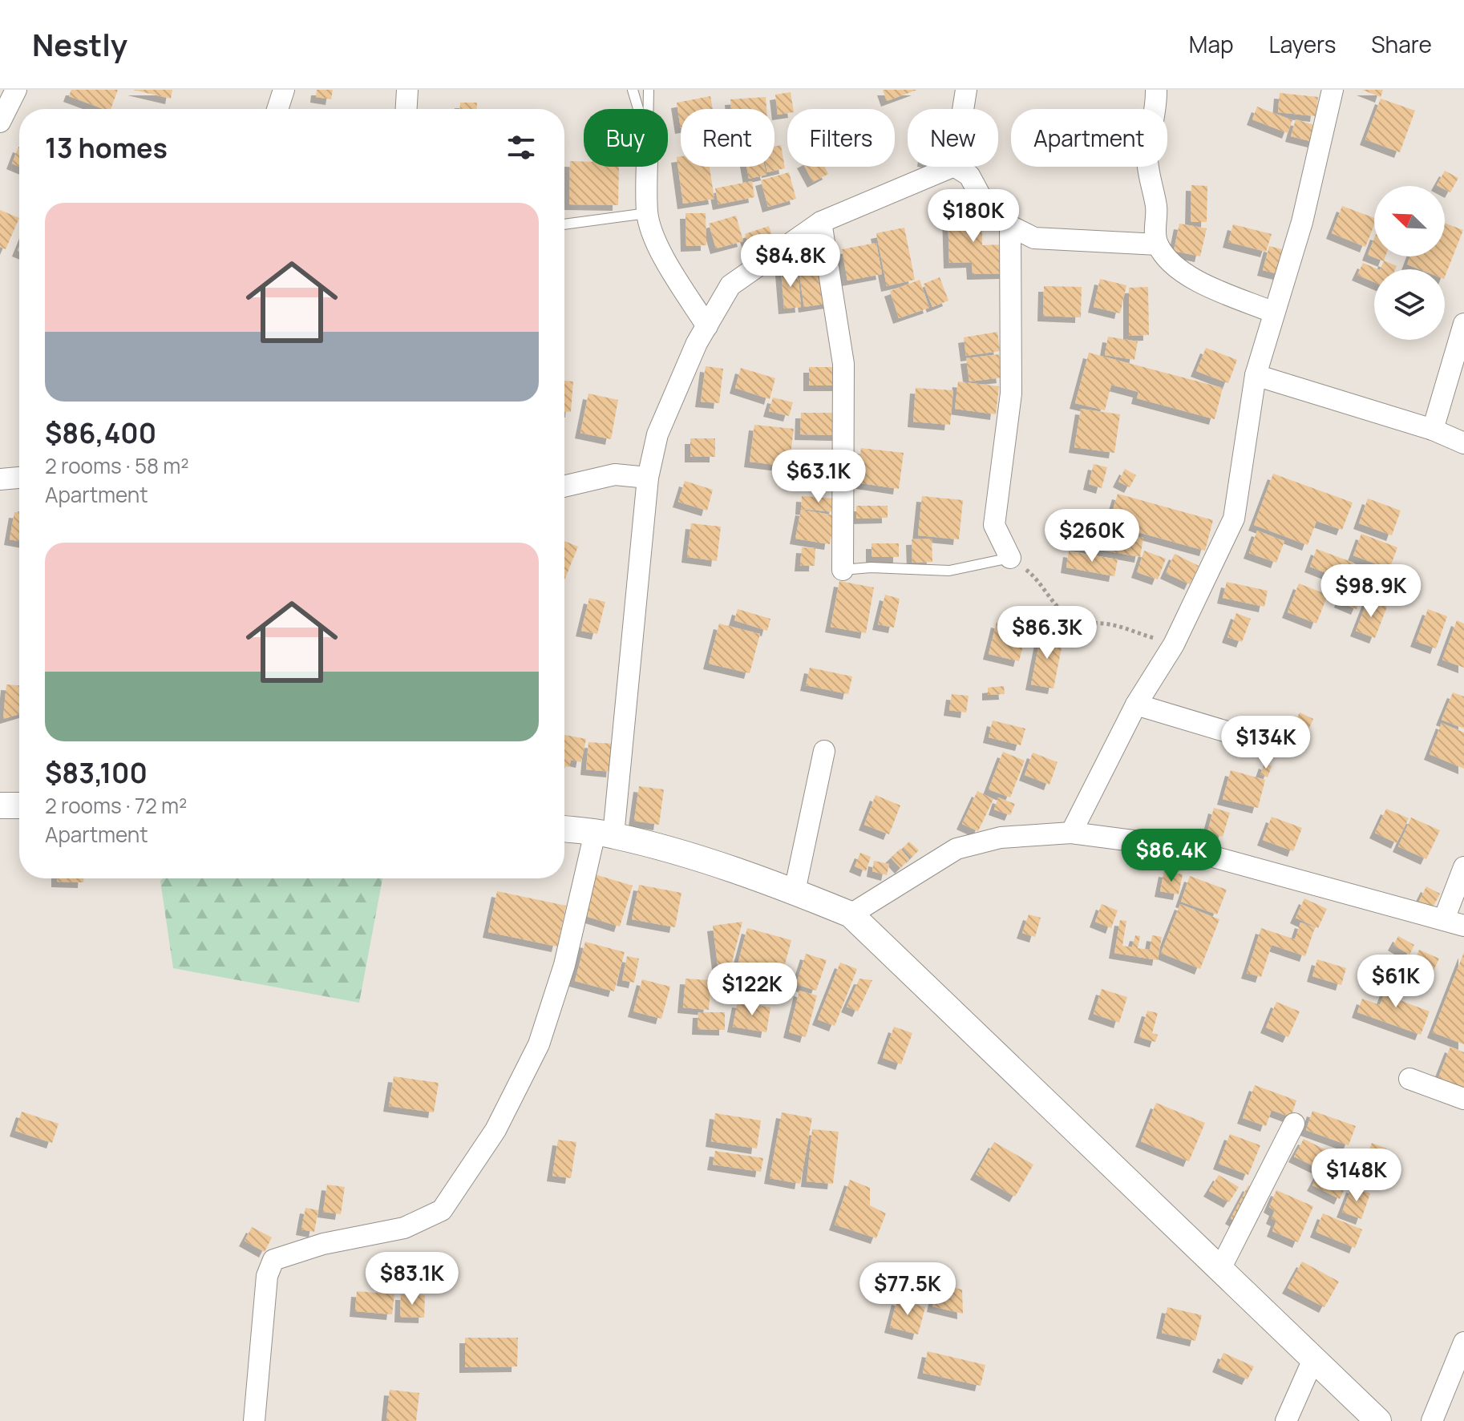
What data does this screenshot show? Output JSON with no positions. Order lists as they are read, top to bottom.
{
  "north": "top left",
  "page": {
    "header": "Nestly",
    "nav": ["Map", "Layers", "Share"],
    "chip": [
      "Buy",
      "Rent",
      "Filters",
      "New",
      "Apartment"
    ],
    "heading": "13 homes",
    "list": [
      {
        "name": "$86,400",
        "note": "2 rooms · 58 m² · Apartment"
      },
      {
        "name": "$83,100",
        "note": "2 rooms · 72 m² · Apartment"
      }
    ],
    "price": [
      "$180K",
      "$84.8K",
      "$63.1K",
      "$260K",
      "$98.9K",
      "$86.3K",
      "$134K",
      "$86.4K",
      "$61K",
      "$122K",
      "$148K",
      "$83.1K",
      "$77.5K"
    ]
  }
}
